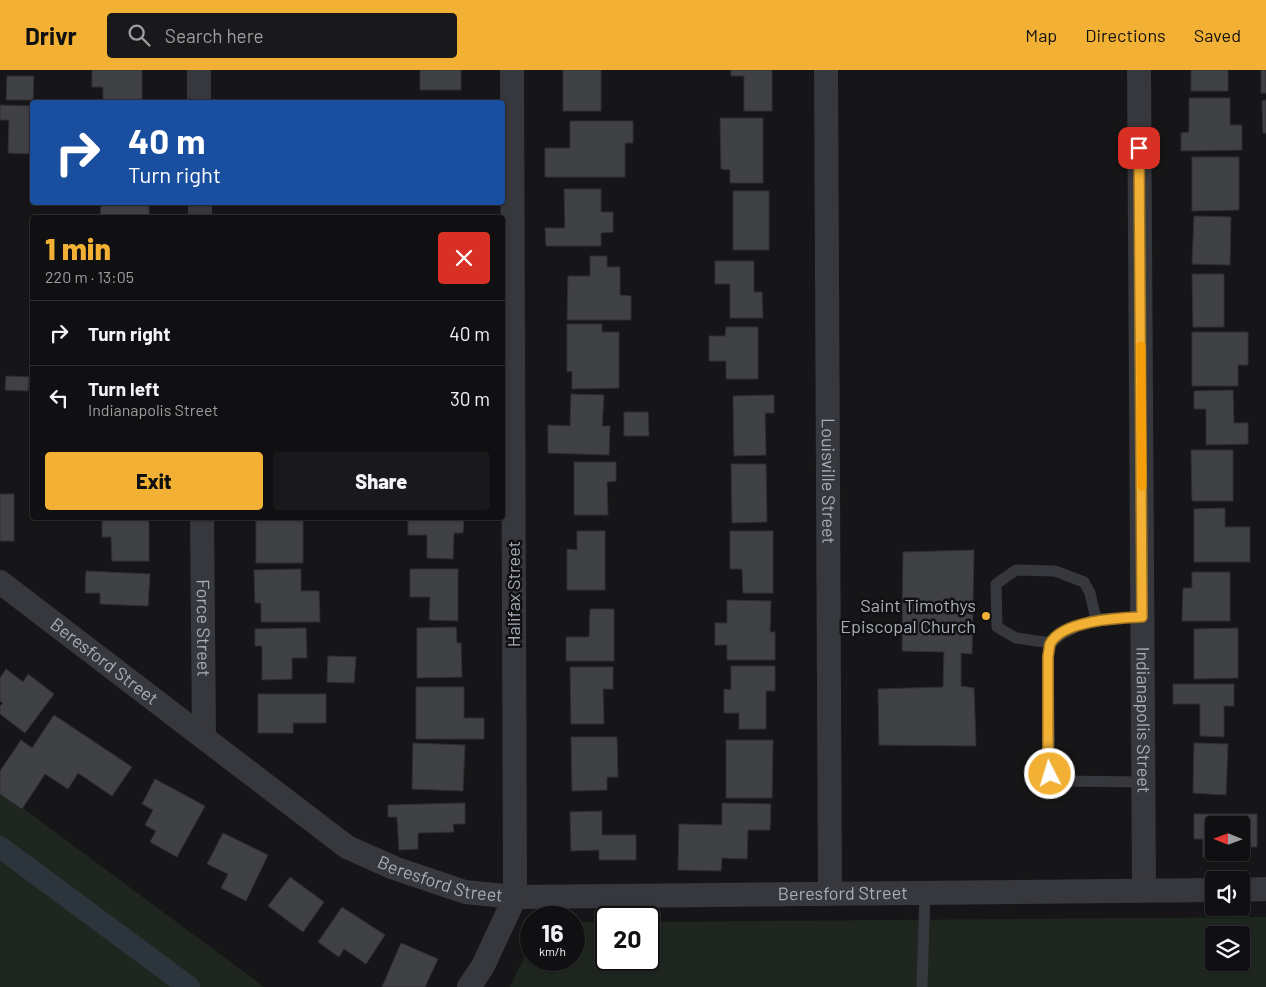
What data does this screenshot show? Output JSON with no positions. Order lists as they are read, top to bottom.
{
  "streets": {
    "street": [
      "Louisville Street",
      "Halifax Street",
      "Force Street",
      "Beresford Street",
      "Indianapolis Street"
    ]
  },
  "crossings": [
    ["Louisville Street", "Beresford Street"],
    ["Halifax Street", "Beresford Street"],
    ["Force Street", "Beresford Street"],
    ["Beresford Street", "Indianapolis Street"]
  ],
  "places": ["Saint Timothys Episcopal Church"],
  "north": "left",
  "page": {
    "header": "Drivr",
    "search": "Search here",
    "nav": ["Map", "Directions", "Saved"],
    "turn": ["40 m", "Turn right"],
    "heading": ["1 min", "220 m · 13:05"],
    "list": [
      {
        "name": "Turn right",
        "value": "40 m"
      },
      {
        "name": "Turn left",
        "note": "Indianapolis Street",
        "value": "30 m"
      }
    ],
    "buttons": ["Exit", "Share"],
    "speed": "16 km/h",
    "limit": "20"
  }
}
